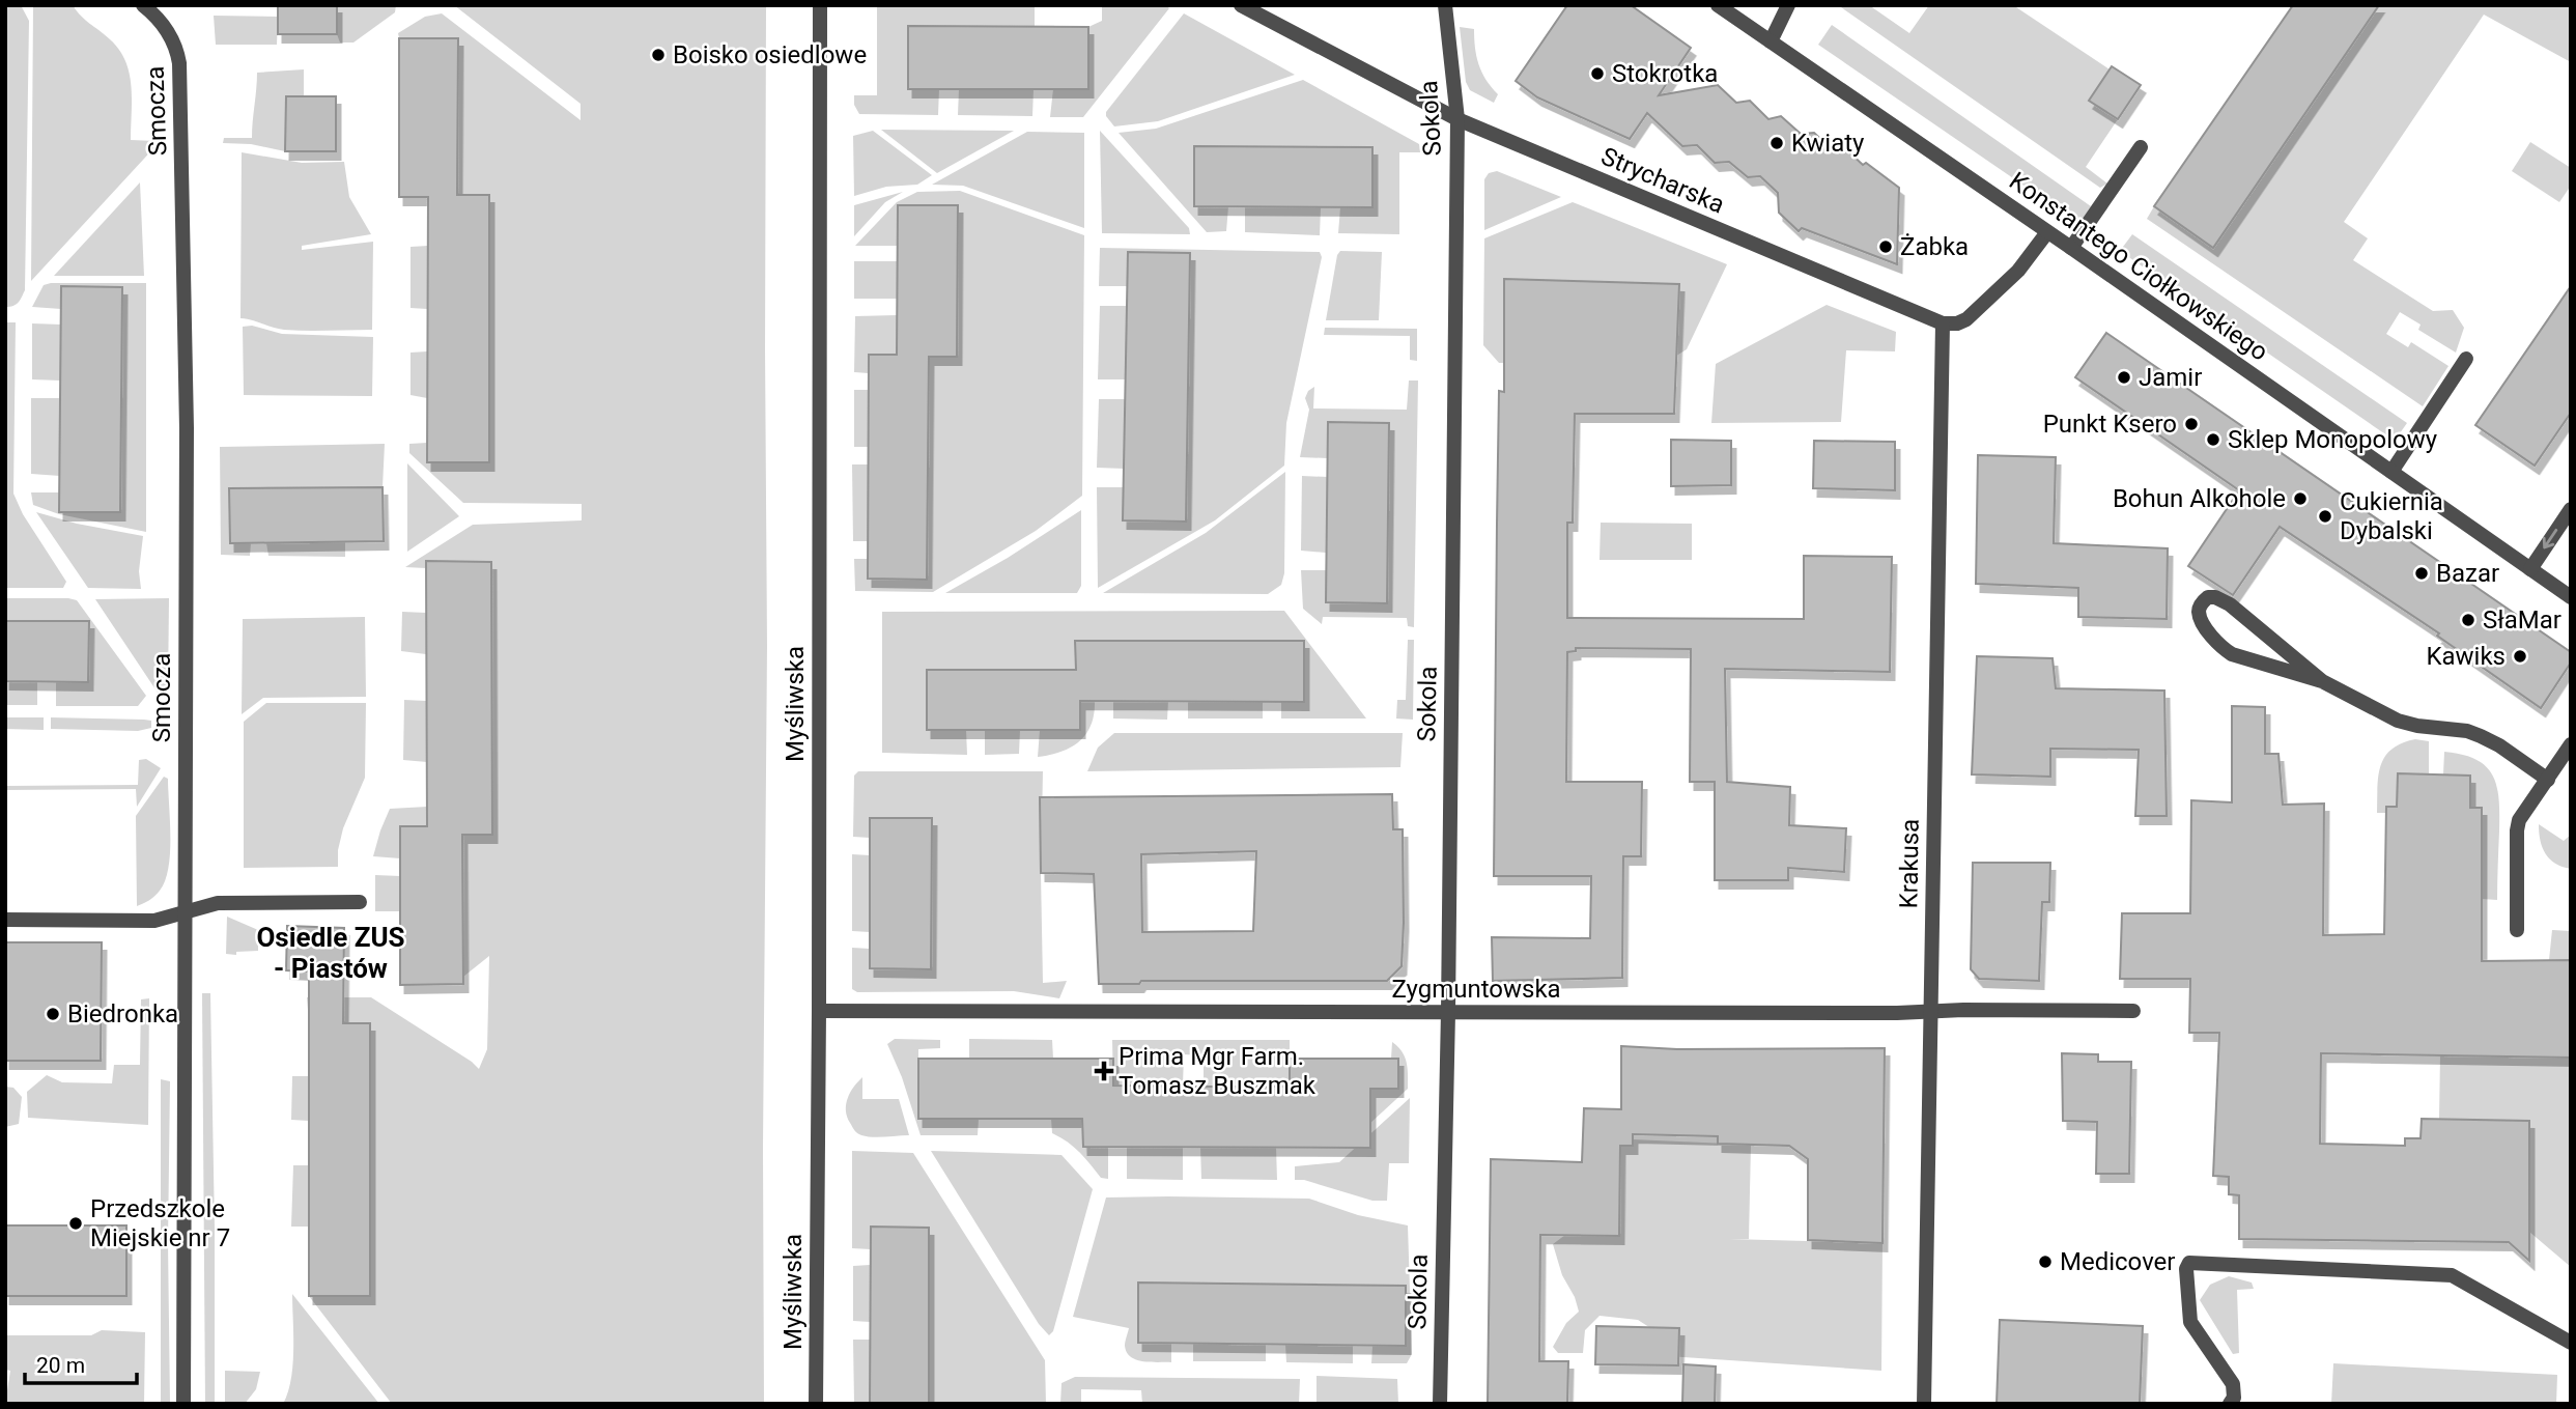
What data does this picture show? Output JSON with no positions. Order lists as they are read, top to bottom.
{
  "streets": {
    "street": [
      "Smocza",
      "Sokola",
      "Strycharska",
      "Konstantego Ciołkowskiego",
      "Myśliwska",
      "Krakusa",
      "Zygmuntowska"
    ]
  },
  "crossings": [
    ["Sokola", "Strycharska"],
    ["Sokola", "Zygmuntowska"],
    ["Strycharska", "Krakusa"],
    ["Myśliwska", "Zygmuntowska"],
    ["Krakusa", "Zygmuntowska"]
  ],
  "districts": ["Osiedle ZUS - Piastów"],
  "places": {
    "other": [
      "Boisko osiedlowe",
      "Stokrotka",
      "Kwiaty",
      "Żabka",
      "Jamir",
      "Punkt Ksero",
      "Sklep Monopolowy",
      "Bohun Alkohole",
      "Cukiernia Dybalski",
      "Bazar",
      "SłaMar",
      "Kawiks",
      "Biedronka",
      "Przedszkole Miejskie nr 7",
      "Medicover"
    ],
    "health": ["Prima Mgr Farm. Tomasz Buszmak"]
  },
  "scale_bar": "20 m"
}
